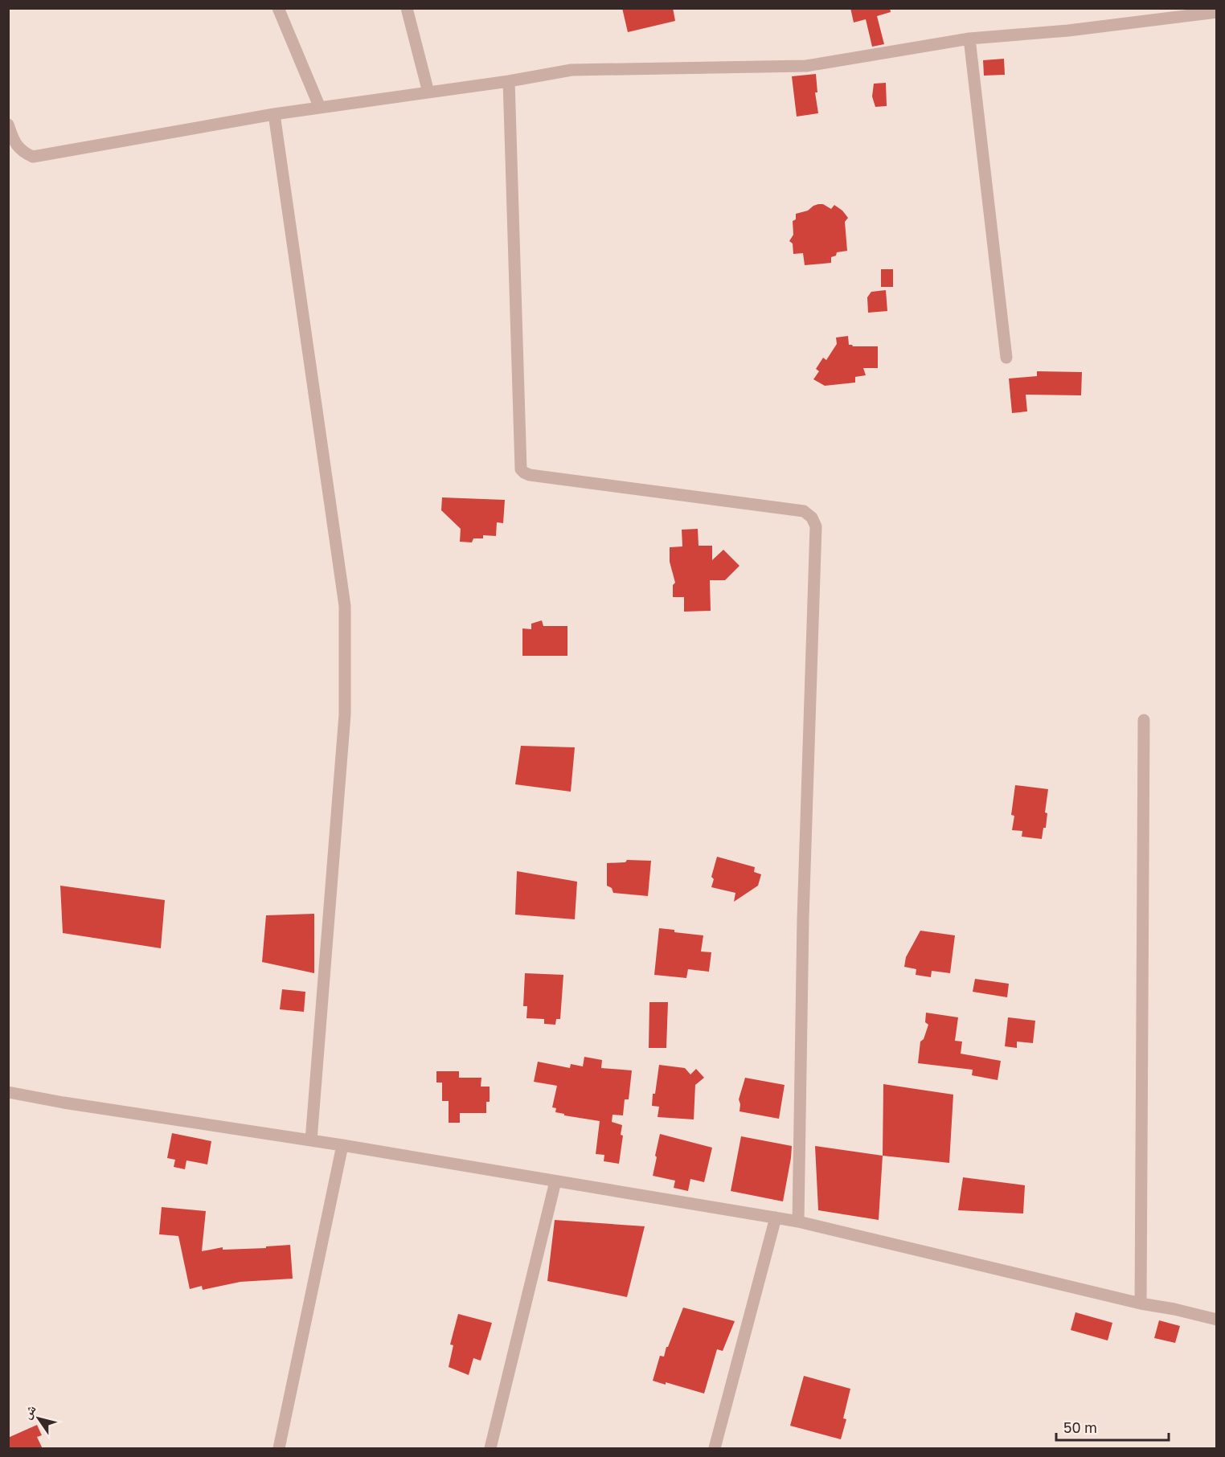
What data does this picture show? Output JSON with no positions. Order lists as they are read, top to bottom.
{
  "scale_bar": "50 m",
  "north": "top left"
}
